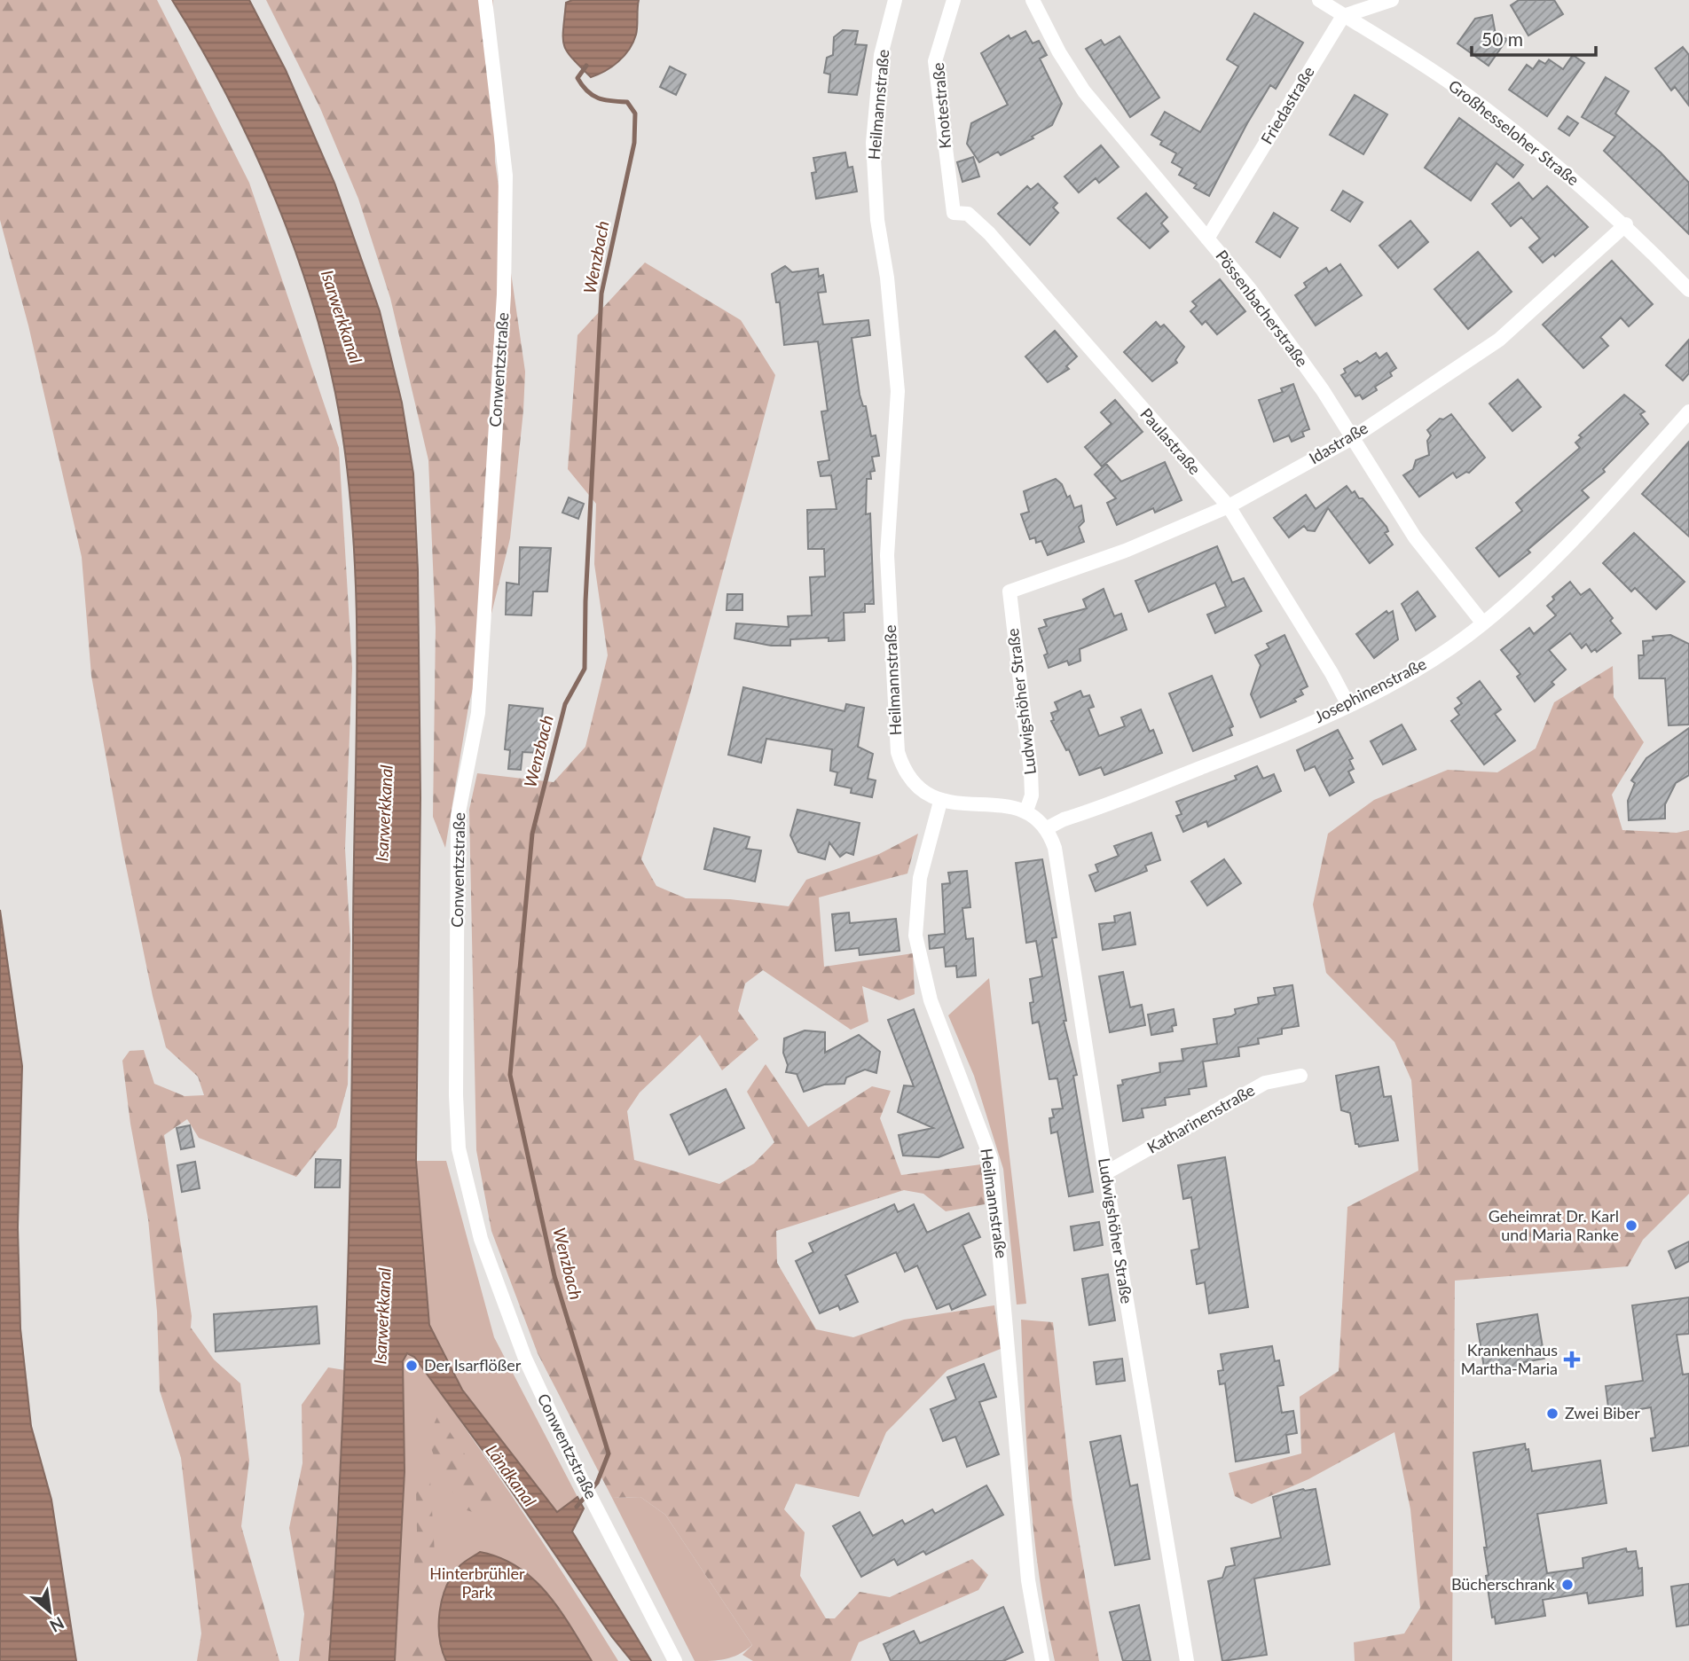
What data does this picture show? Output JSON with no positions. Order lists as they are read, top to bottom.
{
  "streets": {
    "street": [
      "Heilmannstraße",
      "Knotestraße",
      "Friedastraße",
      "Großhesseloher Straße",
      "Pössenbacherstraße",
      "Conwentzstraße",
      "Paulastraße",
      "Idastraße",
      "Josephinenstraße",
      "Ludwigshöher Straße",
      "Katharinenstraße"
    ]
  },
  "crossings": [
    ["Knotestraße", "Paulastraße"],
    ["Friedastraße", "Großhesseloher Straße"],
    ["Friedastraße", "Pössenbacherstraße"],
    ["Großhesseloher Straße", "Idastraße"],
    ["Pössenbacherstraße", "Idastraße"],
    ["Pössenbacherstraße", "Josephinenstraße"],
    ["Paulastraße", "Idastraße"],
    ["Paulastraße", "Josephinenstraße"],
    ["Idastraße", "Ludwigshöher Straße"],
    ["Josephinenstraße", "Ludwigshöher Straße"],
    ["Ludwigshöher Straße", "Katharinenstraße"]
  ],
  "water": ["Wenzbach", "Isarwerkkanal", "Ländkanal"],
  "parks": ["Hinterbrühler Park"],
  "places": {
    "other": [
      "Geheimrat Dr. Karl und Maria Ranke",
      "Der Isarflößer",
      "Zwei Biber",
      "Bücherschrank"
    ],
    "health": ["Krankenhaus Martha-Maria"]
  },
  "scale_bar": "50 m",
  "north": "bottom right"
}
